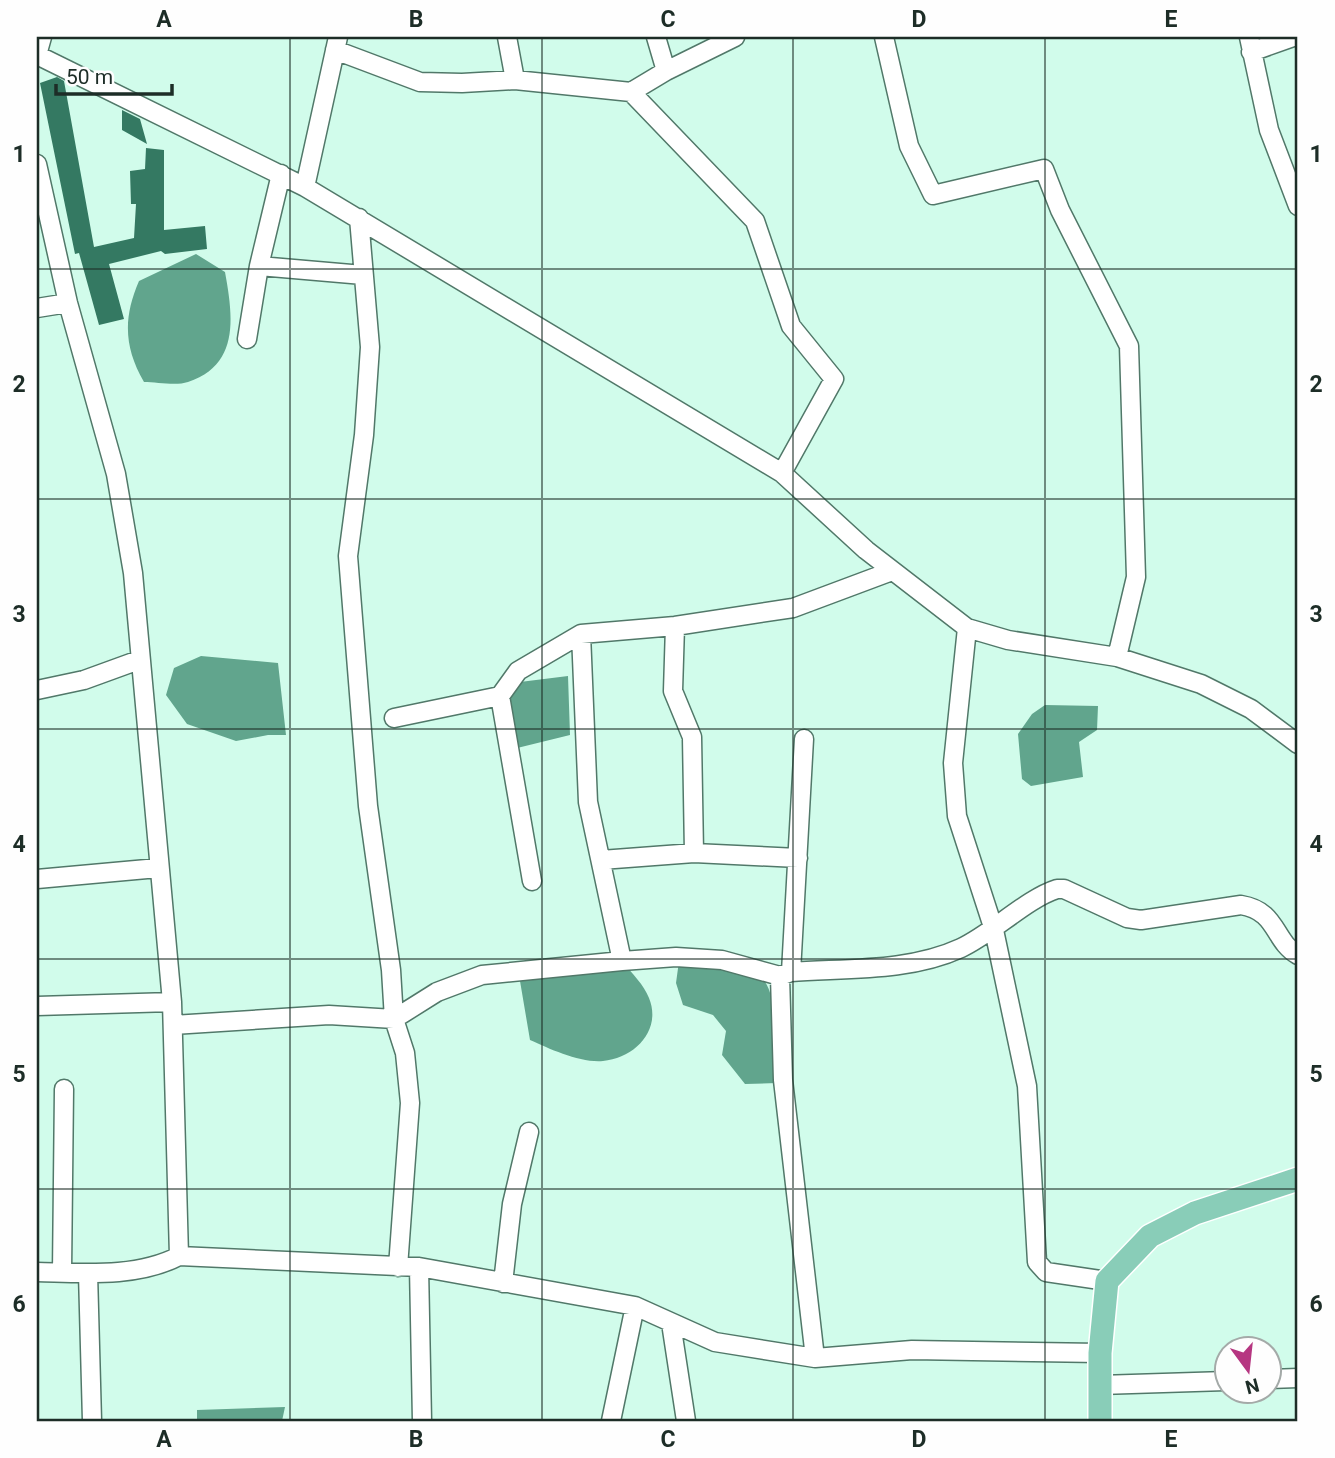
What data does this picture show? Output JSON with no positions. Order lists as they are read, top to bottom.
{
  "scale_bar": "50 m",
  "north": "bottom",
  "grid": {
    "columns": [
      "A",
      "B",
      "C",
      "D",
      "E"
    ],
    "rows": [
      "1",
      "2",
      "3",
      "4",
      "5",
      "6"
    ]
  }
}
